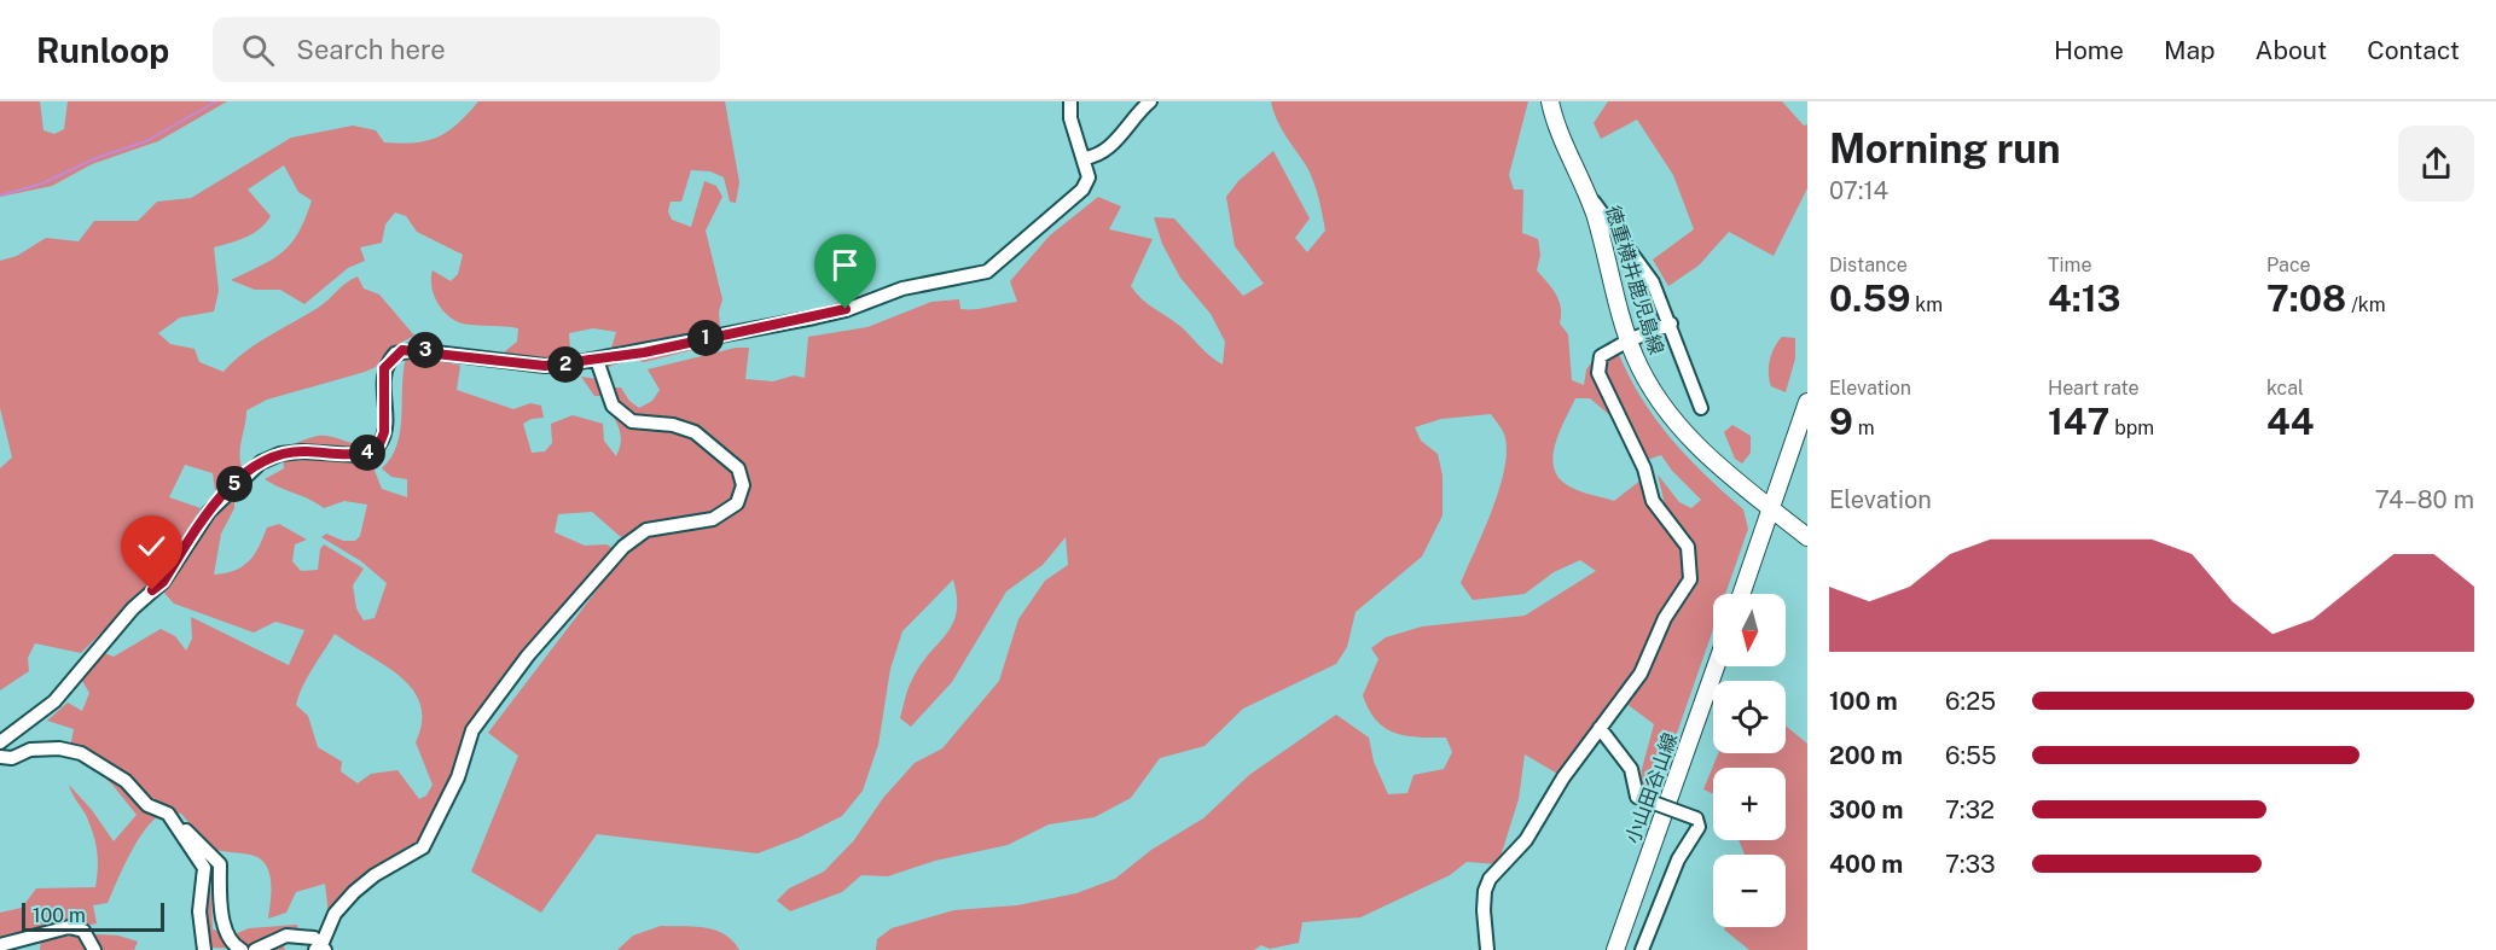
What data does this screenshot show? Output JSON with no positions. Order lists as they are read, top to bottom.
{
  "streets": {
    "main road": ["徳重横井鹿児島線", "小山田谷山線"]
  },
  "scale_bar": "100 m",
  "north": "bottom",
  "page": {
    "header": "Runloop",
    "search": "Search here",
    "nav": [
      "Home",
      "Map",
      "About",
      "Contact"
    ],
    "heading": ["Morning run", "07:14"],
    "stats": [
      ["Distance", "0.59 km"],
      ["Time", "4:13"],
      ["Pace", "7:08 /km"],
      ["Elevation", "9 m"],
      ["Heart rate", "147 bpm"],
      ["kcal", "44"]
    ],
    "pins": [
      "1",
      "3",
      "2",
      "4",
      "5"
    ],
    "chart": ["Elevation", "74–80 m"],
    "map_buttons": ["+", "−"],
    "list": [
      {
        "name": "100 m",
        "note": "6:25"
      },
      {
        "name": "200 m",
        "note": "6:55"
      },
      {
        "name": "300 m",
        "note": "7:32"
      },
      {
        "name": "400 m",
        "note": "7:33"
      }
    ],
    "scale": "100 m"
  }
}
